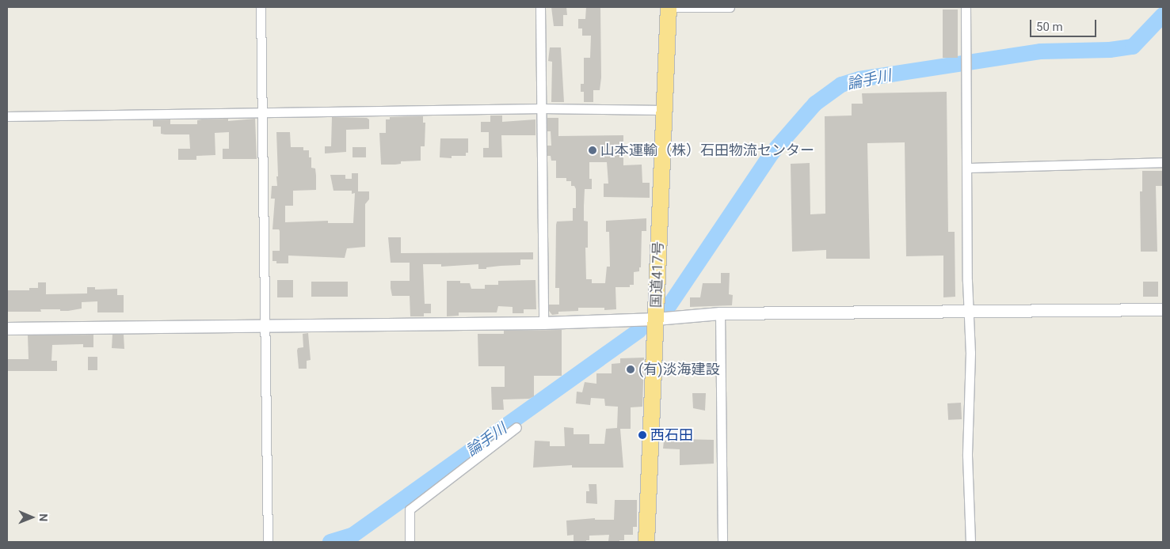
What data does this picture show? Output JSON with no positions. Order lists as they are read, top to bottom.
{
  "streets": {
    "highway": ["国道417号"]
  },
  "water": ["論手川"],
  "places": ["山本運輸（株）石田物流センター", "(有)淡海建設", "西石田"],
  "scale_bar": "50 m",
  "north": "right"
}
